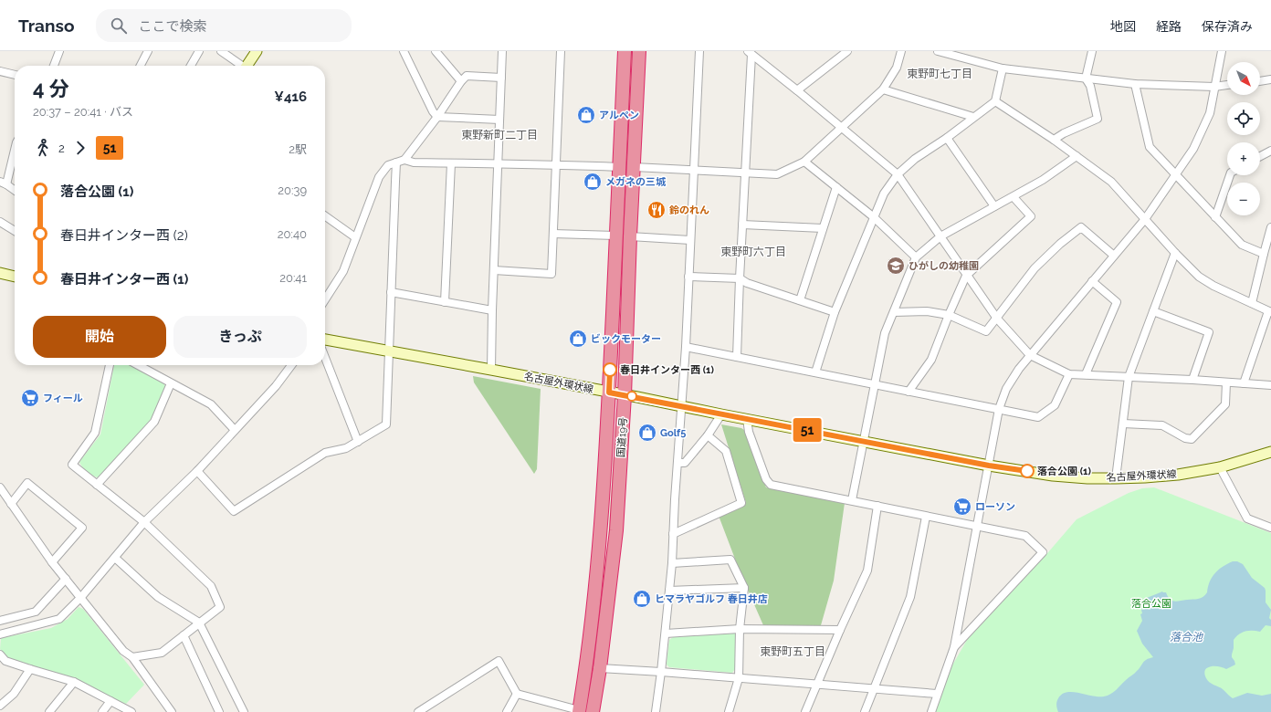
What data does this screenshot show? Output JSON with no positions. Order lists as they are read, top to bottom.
{
  "streets": {
    "highway": ["国道19号"],
    "main road": ["名古屋外環状線"]
  },
  "crossings": [
    ["名古屋外環状線", "国道19号"]
  ],
  "districts": [
    "東野町七丁目",
    "東野新町二丁目",
    "東野町六丁目",
    "東野町五丁目"
  ],
  "water": ["落合池"],
  "parks": ["落合公園"],
  "places": {
    "shop": [
      "アルペン",
      "メガネの三城",
      "ビックモーター",
      "Golf5",
      "ヒマラヤゴルフ 春日井店"
    ],
    "restaurant": ["鈴のれん"],
    "school or university": ["ひがしの幼稚園"],
    "other": ["春日井インター西 (1)", "落合公園 (1)"],
    "supermarket": ["フィール", "ローソン"]
  },
  "lines": ["bus line 51"],
  "north": "bottom right",
  "page": {
    "header": "Transo",
    "search": "ここで検索",
    "nav": ["地図", "経路", "保存済み"],
    "on_map": "51",
    "map_buttons": ["+", "−"],
    "heading": ["4 分", "20:37 – 20:41 · バス", "¥416"],
    "legs": ["2", "51", "2駅"],
    "list": [
      {
        "name": "落合公園 (1)",
        "value": "20:39"
      },
      {
        "name": "春日井インター西 (2)",
        "value": "20:40"
      },
      {
        "name": "春日井インター西 (1)",
        "value": "20:41"
      }
    ],
    "buttons": ["開始", "きっぷ"]
  }
}
